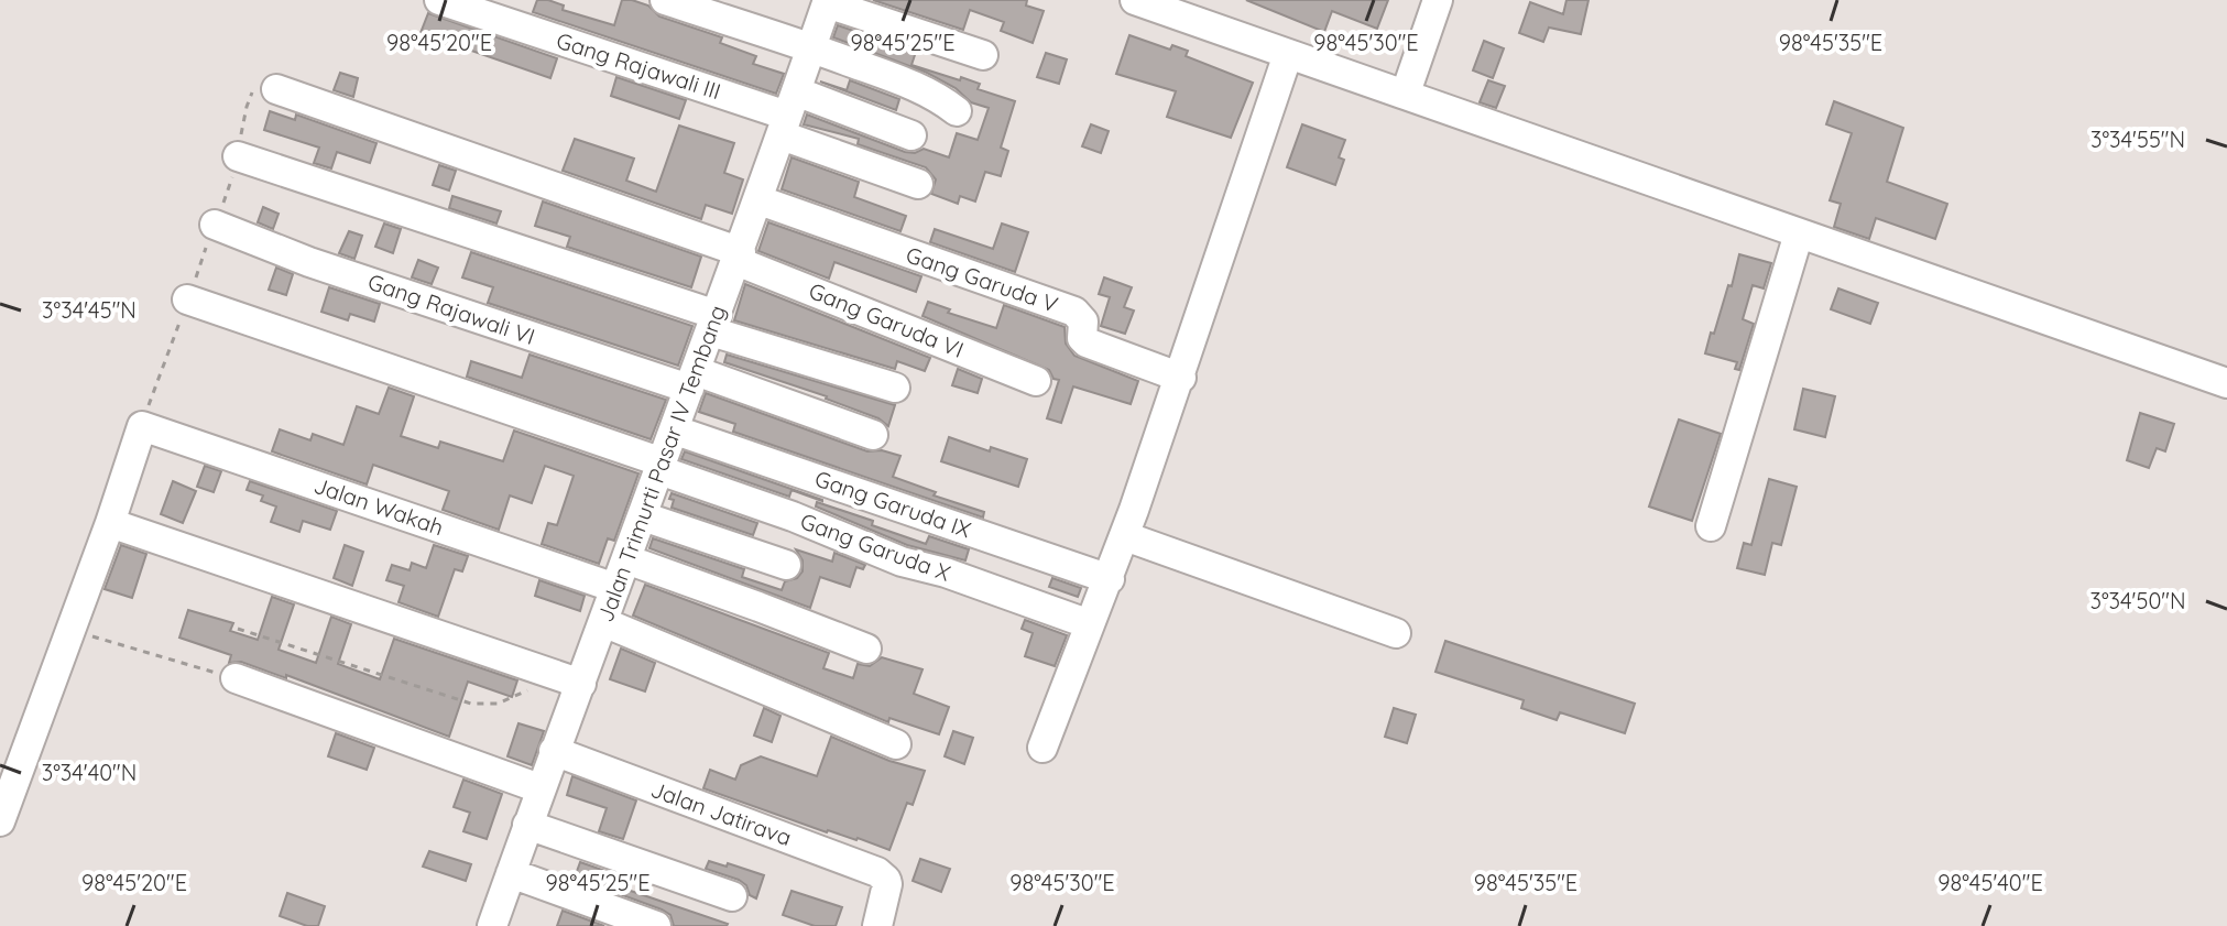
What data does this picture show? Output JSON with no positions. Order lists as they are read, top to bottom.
{
  "streets": {
    "street": [
      "Gang Rajawali III",
      "Gang Garuda V",
      "Gang Rajawali VI",
      "Gang Garuda VI",
      "Jalan Trimurti Pasar IV Tembang",
      "Gang Garuda IX",
      "Jalan Wakah",
      "Gang Garuda X",
      "Jalan Jatirava"
    ]
  },
  "crossings": [
    ["Gang Rajawali III", "Jalan Trimurti Pasar IV Tembang"],
    ["Gang Garuda V", "Jalan Trimurti Pasar IV Tembang"],
    ["Gang Rajawali VI", "Jalan Trimurti Pasar IV Tembang"],
    ["Gang Garuda VI", "Jalan Trimurti Pasar IV Tembang"],
    ["Jalan Trimurti Pasar IV Tembang", "Gang Garuda IX"],
    ["Jalan Trimurti Pasar IV Tembang", "Jalan Wakah"],
    ["Jalan Trimurti Pasar IV Tembang", "Gang Garuda X"],
    ["Jalan Trimurti Pasar IV Tembang", "Jalan Jatirava"]
  ],
  "coordinates": [
    "98°45'20\"E",
    "98°45'25\"E",
    "98°45'30\"E",
    "98°45'35\"E",
    "3°34'55\"N",
    "3°34'45\"N",
    "3°34'50\"N",
    "3°34'40\"N",
    "98°45'40\"E"
  ]
}
